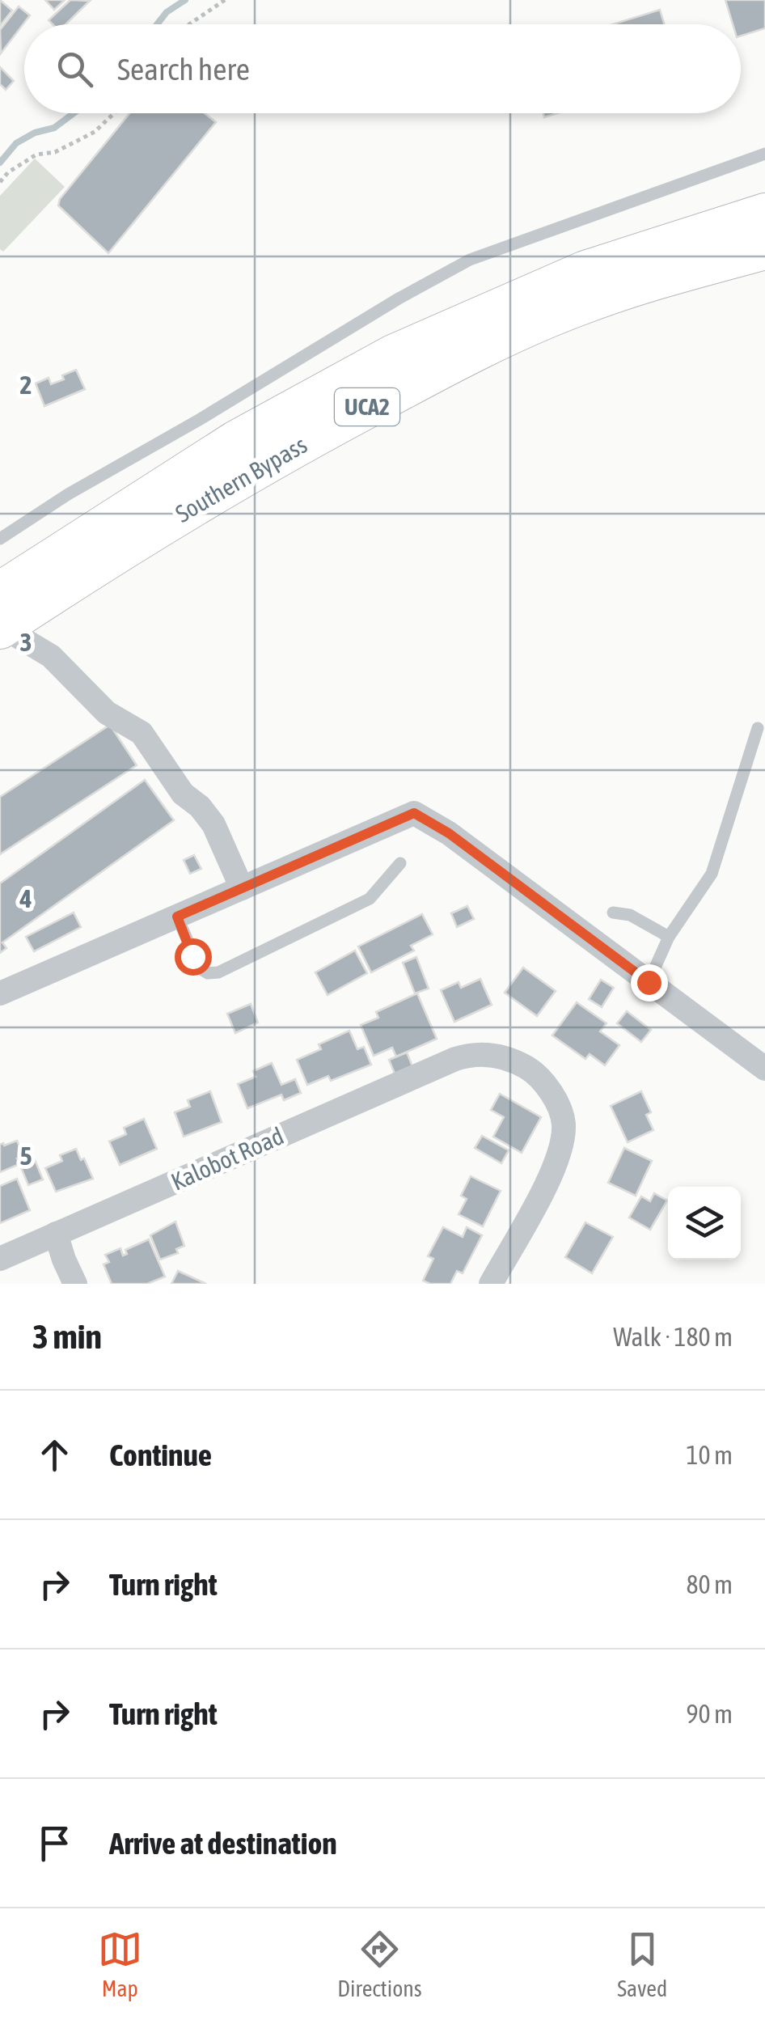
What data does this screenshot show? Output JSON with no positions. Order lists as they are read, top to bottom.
{
  "streets": {
    "highway": ["UCA2", "Southern Bypass"],
    "street": ["Kalobot Road"]
  },
  "page": {
    "search": "Search here",
    "heading": ["3 min", "Walk · 180 m"],
    "list": [
      ["Continue", "10 m"],
      ["Turn right", "80 m"],
      ["Turn right", "90 m"],
      "Arrive at destination"
    ],
    "nav": ["Map", "Directions", "Saved"]
  },
  "grid": {
    "rows": [
      "2",
      "3",
      "4",
      "5"
    ]
  }
}
